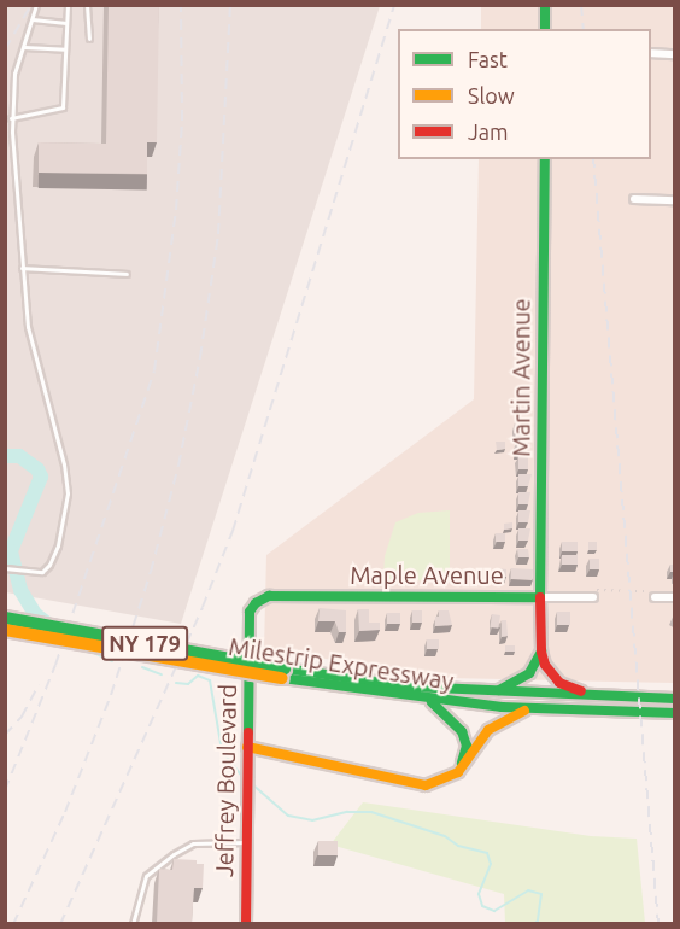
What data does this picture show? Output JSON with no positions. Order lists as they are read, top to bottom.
{
  "streets": {
    "main road": [
      "Martin Avenue",
      "Maple Avenue",
      "NY 179",
      "Milestrip Expressway",
      "Jeffrey Boulevard"
    ]
  },
  "crossings": [
    ["Martin Avenue", "Maple Avenue"],
    ["Maple Avenue", "Jeffrey Boulevard"]
  ],
  "legend": ["Fast", "Slow", "Jam"]
}
